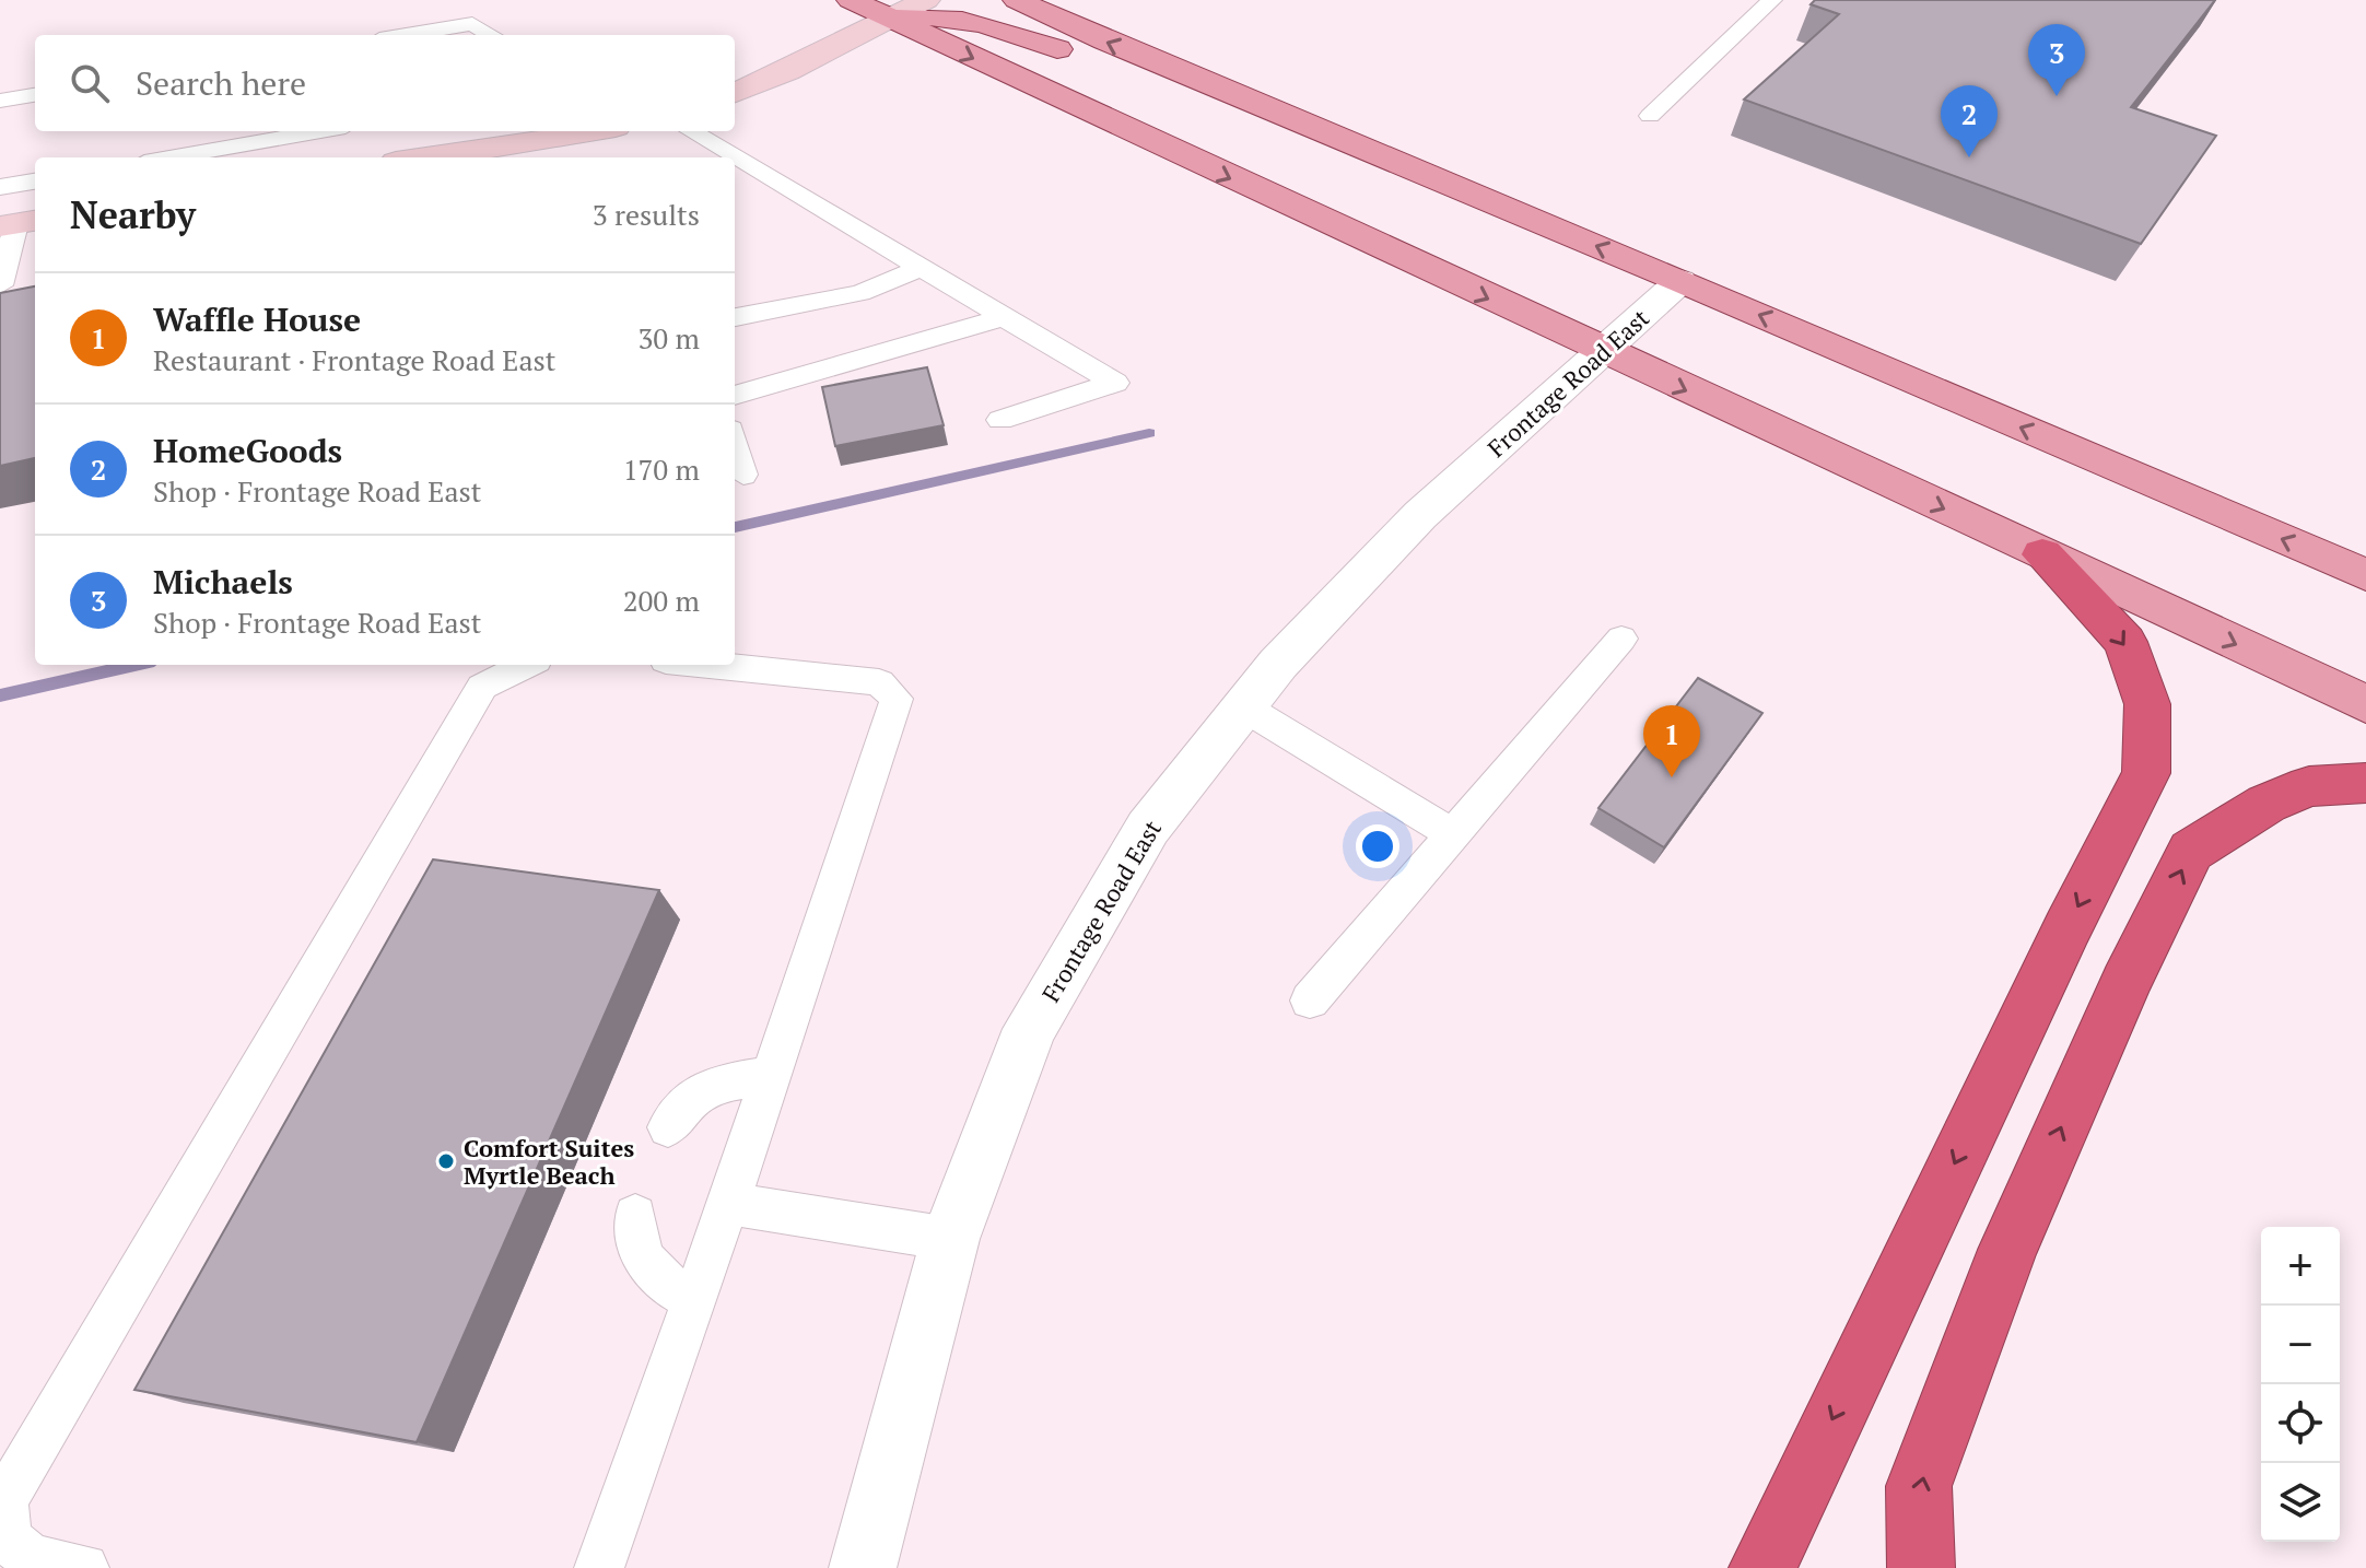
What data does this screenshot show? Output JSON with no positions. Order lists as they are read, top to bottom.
{
  "streets": {
    "street": ["Frontage Road East"]
  },
  "places": ["Comfort Suites Myrtle Beach"],
  "page": {
    "pins": ["3", "2", "1"],
    "search": "Search here",
    "heading": ["Nearby", "3 results"],
    "list": [
      {
        "mark": "1",
        "name": "Waffle House",
        "note": "Restaurant · Frontage Road East",
        "value": "30 m"
      },
      {
        "mark": "2",
        "name": "HomeGoods",
        "note": "Shop · Frontage Road East",
        "value": "170 m"
      },
      {
        "mark": "3",
        "name": "Michaels",
        "note": "Shop · Frontage Road East",
        "value": "200 m"
      }
    ],
    "map_buttons": ["+", "−"]
  }
}
